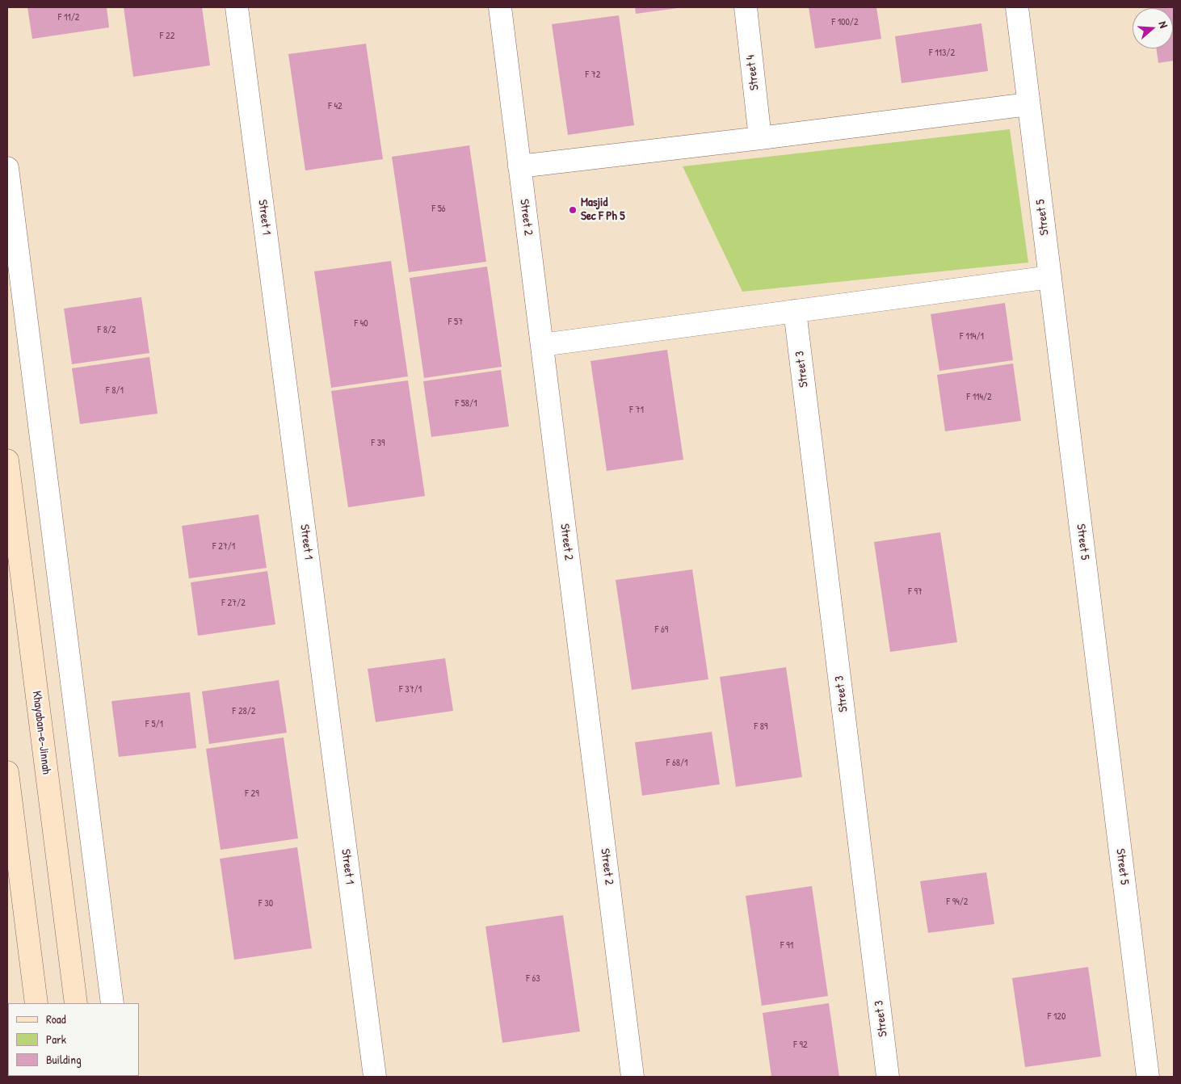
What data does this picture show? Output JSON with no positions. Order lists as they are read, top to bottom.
{
  "streets": {
    "main road": ["Khayaban-e-Jinnah"],
    "street": [
      "Street 4",
      "Street 1",
      "Street 2",
      "Street 5",
      "Street 3"
    ]
  },
  "places": ["Masjid Sec F Ph 5"],
  "house_numbers": [
    "F 11/2",
    "F 100/2",
    "F 22",
    "F 113/2",
    "F 72",
    "F 42",
    "F 56",
    "F 57",
    "F 40",
    "F 8/2",
    "F 114/1",
    "F 8/1",
    "F 114/2",
    "F 58/1",
    "F 71",
    "F 39",
    "F 27/1",
    "F 97",
    "F 27/2",
    "F 69",
    "F 37/1",
    "F 28/2",
    "F 5/1",
    "F 89",
    "F 68/1",
    "F 29",
    "F 94/2",
    "F 30",
    "F 91",
    "F 63",
    "F 120",
    "F 92"
  ],
  "legend": ["Road", "Park", "Building"],
  "north": "right"
}
